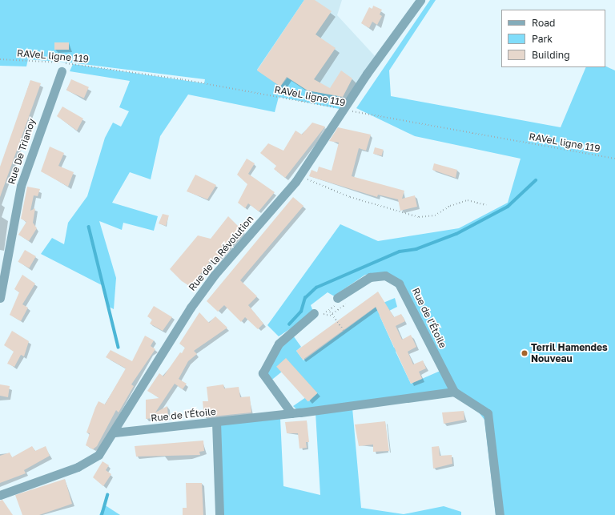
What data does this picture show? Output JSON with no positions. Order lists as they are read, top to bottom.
{
  "streets": {
    "street": ["Rue De Trianoy", "Rue de la Révolution", "Rue de l'Étoile"],
    "path": ["RAVeL ligne 119"]
  },
  "crossings": [
    ["RAVeL ligne 119", "Rue de la Révolution"],
    ["Rue de la Révolution", "Rue de l'Étoile"]
  ],
  "places": ["Terril Hamendes Nouveau"],
  "legend": ["Road", "Park", "Building"]
}
